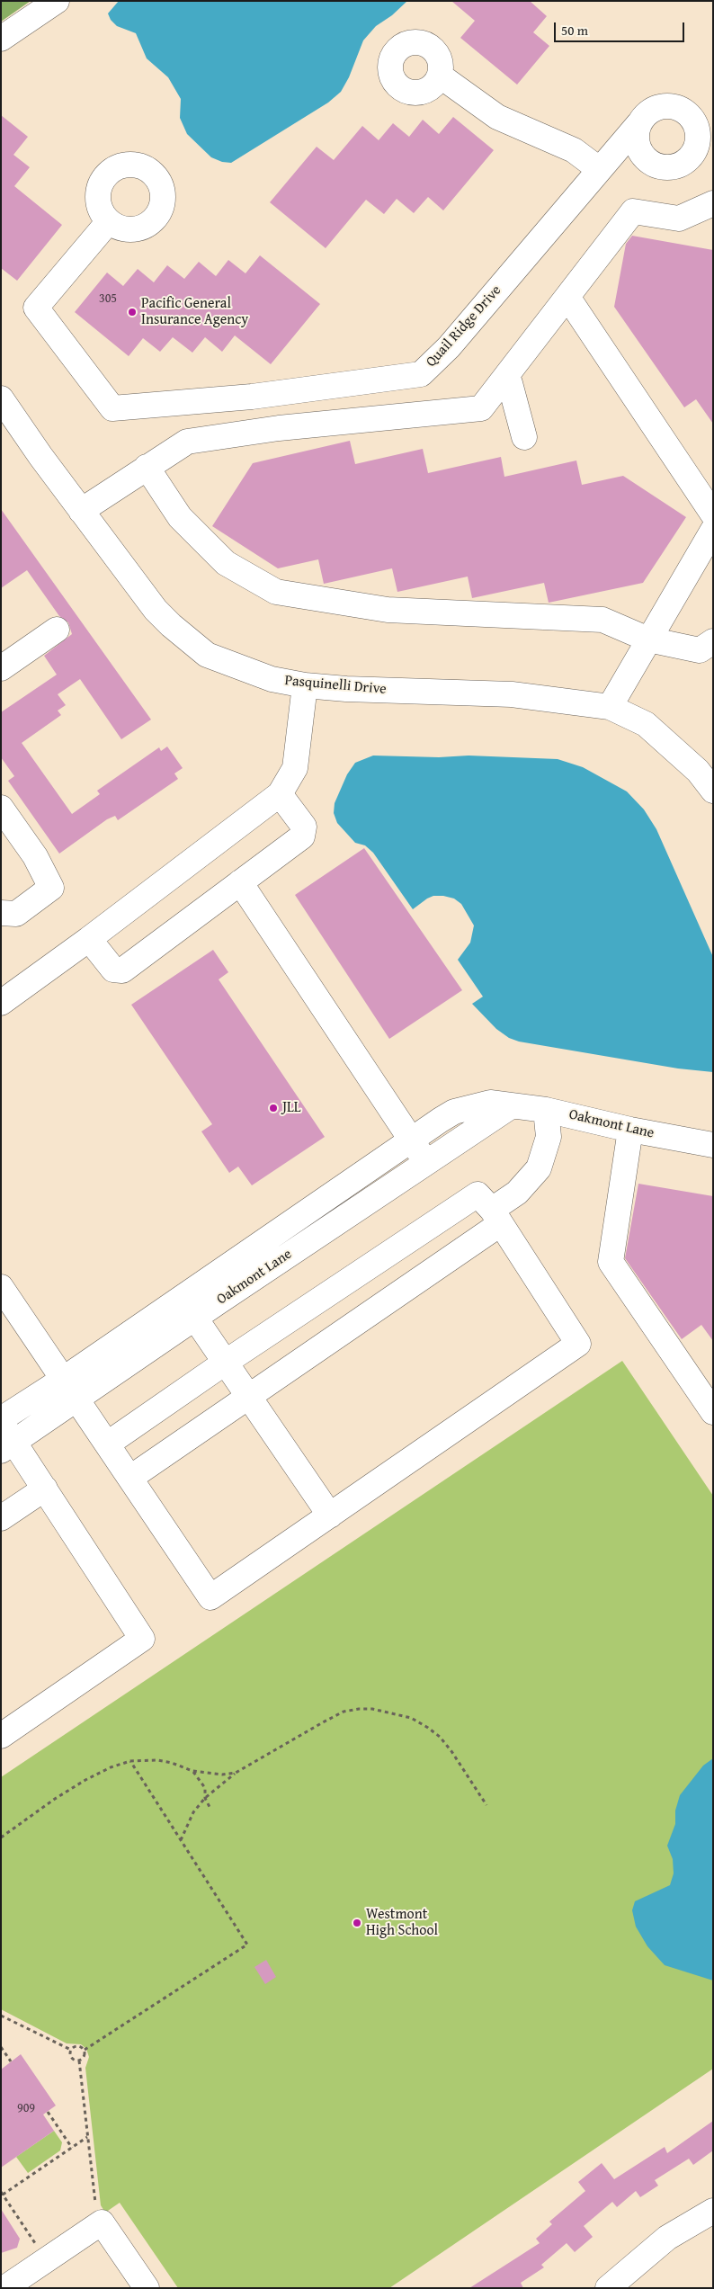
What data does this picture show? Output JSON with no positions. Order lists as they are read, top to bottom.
{
  "streets": {
    "street": ["Quail Ridge Drive", "Pasquinelli Drive", "Oakmont Lane"]
  },
  "places": ["Pacific General Insurance Agency", "JLL", "Westmont High School"],
  "house_numbers": ["305", "909"],
  "scale_bar": "50 m"
}
